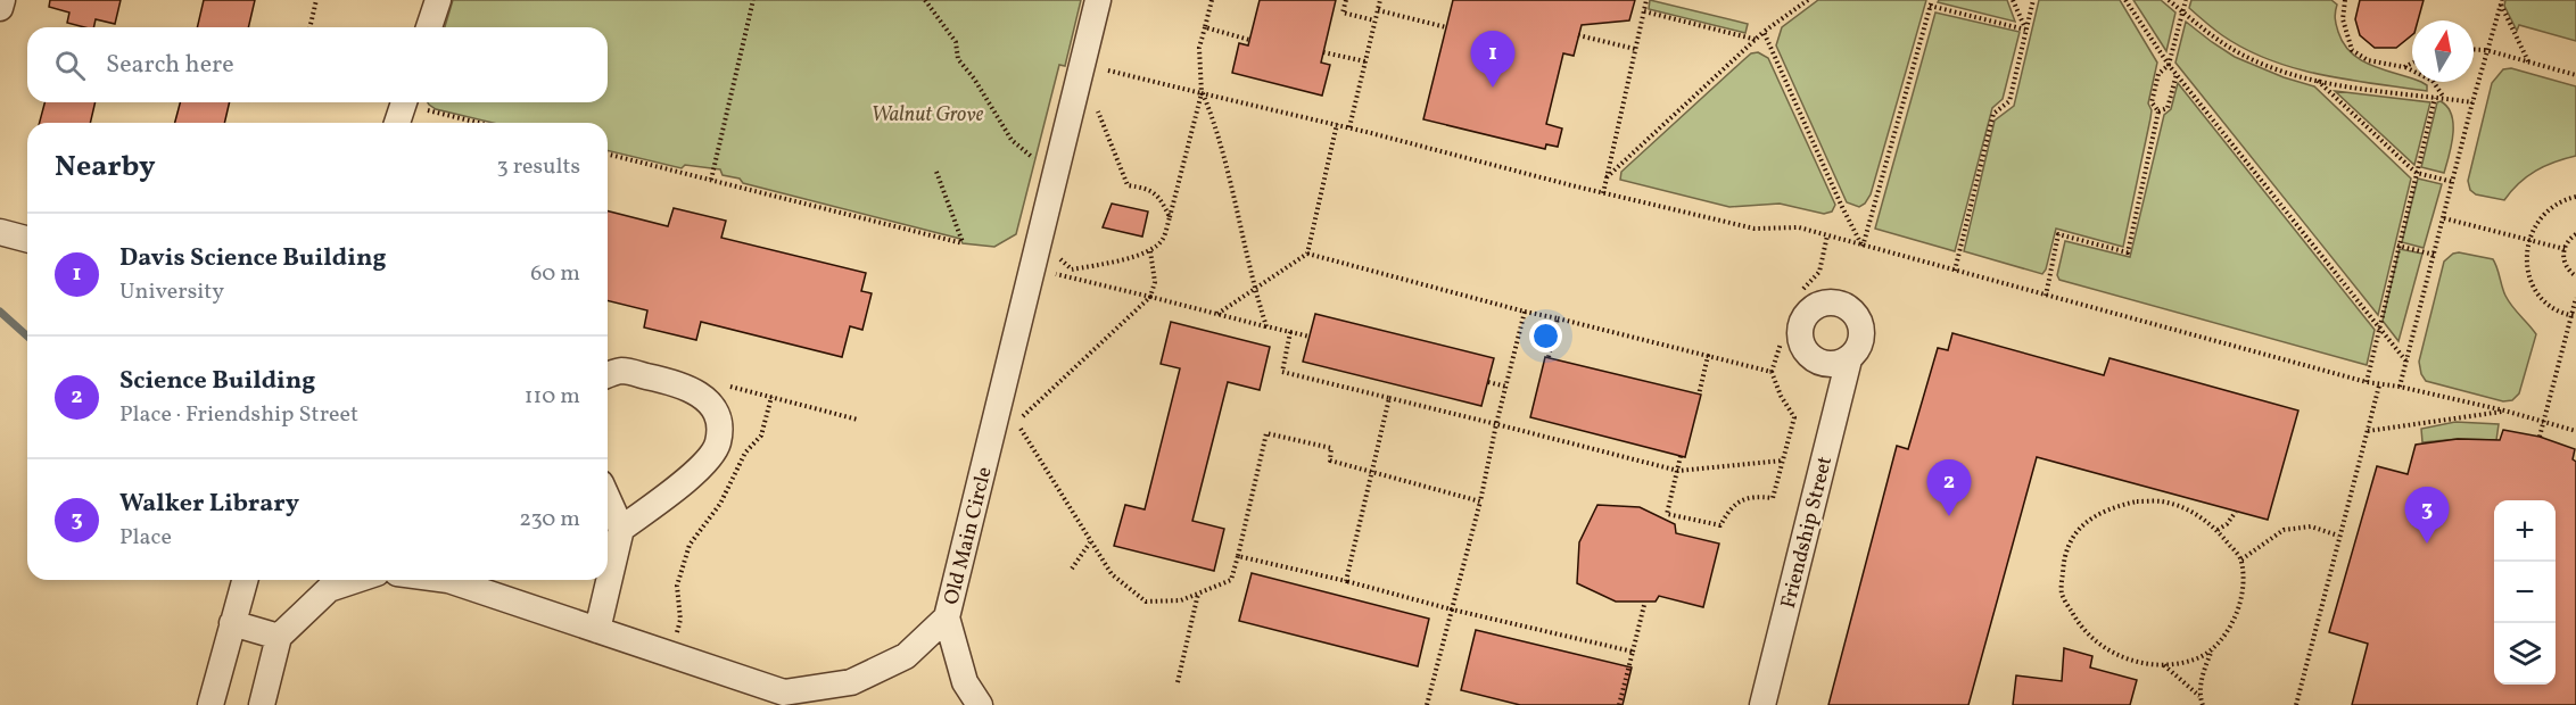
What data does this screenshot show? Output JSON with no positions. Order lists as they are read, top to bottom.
{
  "streets": {
    "street": ["Friendship Street", "Old Main Circle"]
  },
  "parks": ["Walnut Grove"],
  "north": "top",
  "page": {
    "search": "Search here",
    "pins": ["1", "2", "3"],
    "heading": ["Nearby", "3 results"],
    "list": [
      {
        "mark": "1",
        "name": "Davis Science Building",
        "note": "University",
        "value": "60 m"
      },
      {
        "mark": "2",
        "name": "Science Building",
        "note": "Place · Friendship Street",
        "value": "110 m"
      },
      {
        "mark": "3",
        "name": "Walker Library",
        "note": "Place",
        "value": "230 m"
      }
    ],
    "map_buttons": ["+", "−"]
  }
}
